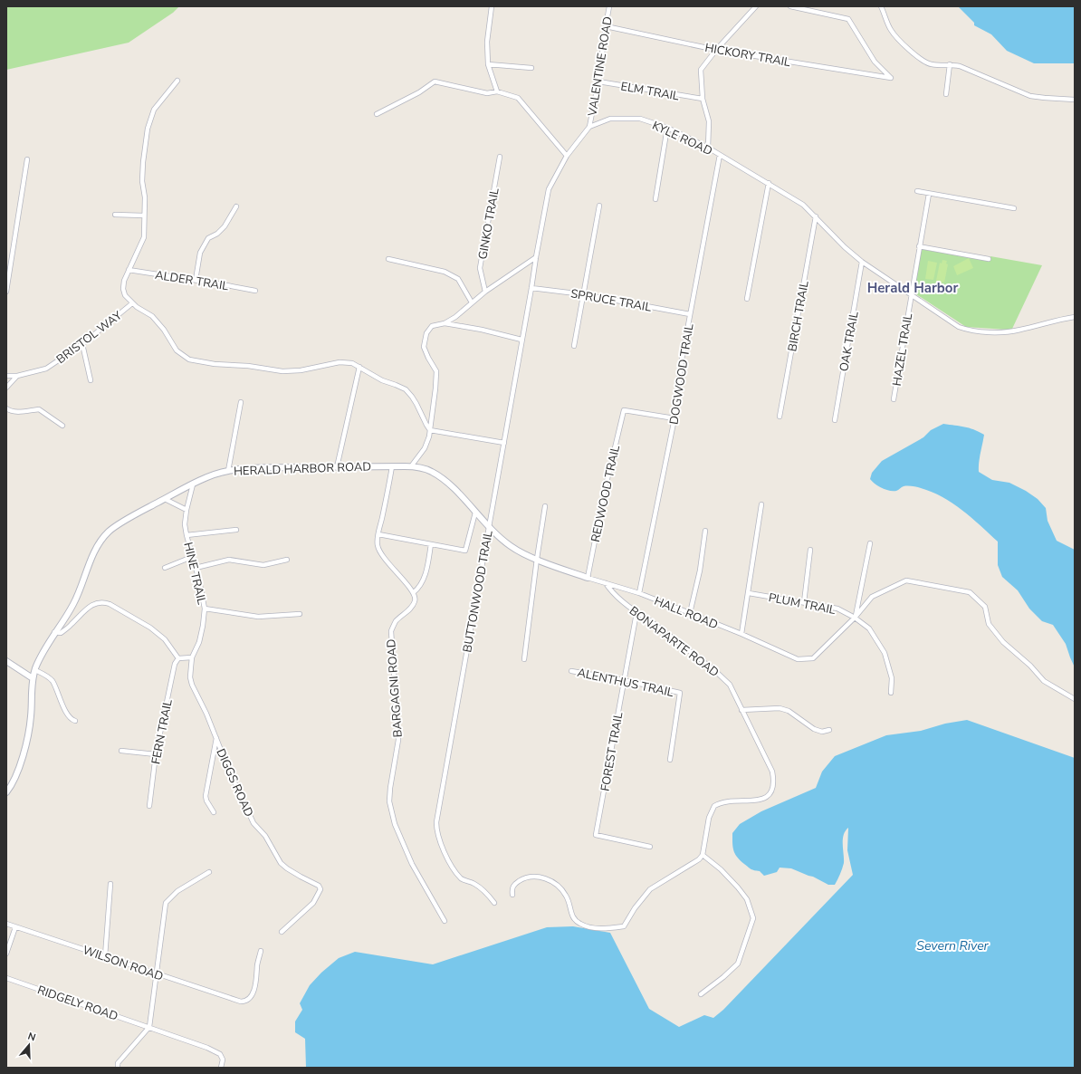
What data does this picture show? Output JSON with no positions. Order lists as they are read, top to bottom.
{
  "streets": {
    "street": [
      "HICKORY TRAIL",
      "VALENTINE ROAD",
      "ELM TRAIL",
      "KYLE ROAD",
      "GINKO TRAIL",
      "ALDER TRAIL",
      "SPRUCE TRAIL",
      "BIRCH TRAIL",
      "BRISTOL WAY",
      "OAK TRAIL",
      "HAZEL TRAIL",
      "DOGWOOD TRAIL",
      "HERALD HARBOR ROAD",
      "REDWOOD TRAIL",
      "HINE TRAIL",
      "BUTTONWOOD TRAIL",
      "PLUM TRAIL",
      "HALL ROAD",
      "BONAPARTE ROAD",
      "ALENTHUS TRAIL",
      "BARGAGNI ROAD",
      "FERN TRAIL",
      "FOREST TRAIL",
      "DIGGS ROAD",
      "WILSON ROAD",
      "RIDGELY ROAD"
    ]
  },
  "crossings": [
    ["HICKORY TRAIL", "VALENTINE ROAD"],
    ["VALENTINE ROAD", "ELM TRAIL"],
    ["VALENTINE ROAD", "KYLE ROAD"],
    ["KYLE ROAD", "BIRCH TRAIL"],
    ["KYLE ROAD", "OAK TRAIL"],
    ["KYLE ROAD", "HAZEL TRAIL"],
    ["KYLE ROAD", "DOGWOOD TRAIL"],
    ["SPRUCE TRAIL", "DOGWOOD TRAIL"],
    ["SPRUCE TRAIL", "BUTTONWOOD TRAIL"],
    ["DOGWOOD TRAIL", "REDWOOD TRAIL"],
    ["DOGWOOD TRAIL", "HALL ROAD"],
    ["HERALD HARBOR ROAD", "HINE TRAIL"],
    ["HERALD HARBOR ROAD", "HALL ROAD"],
    ["REDWOOD TRAIL", "HALL ROAD"],
    ["HINE TRAIL", "DIGGS ROAD"],
    ["BUTTONWOOD TRAIL", "HALL ROAD"],
    ["PLUM TRAIL", "HALL ROAD"],
    ["HALL ROAD", "BONAPARTE ROAD"],
    ["BONAPARTE ROAD", "FOREST TRAIL"],
    ["ALENTHUS TRAIL", "FOREST TRAIL"]
  ],
  "districts": ["Herald Harbor"],
  "water": ["Severn River"],
  "north": "top"
}
